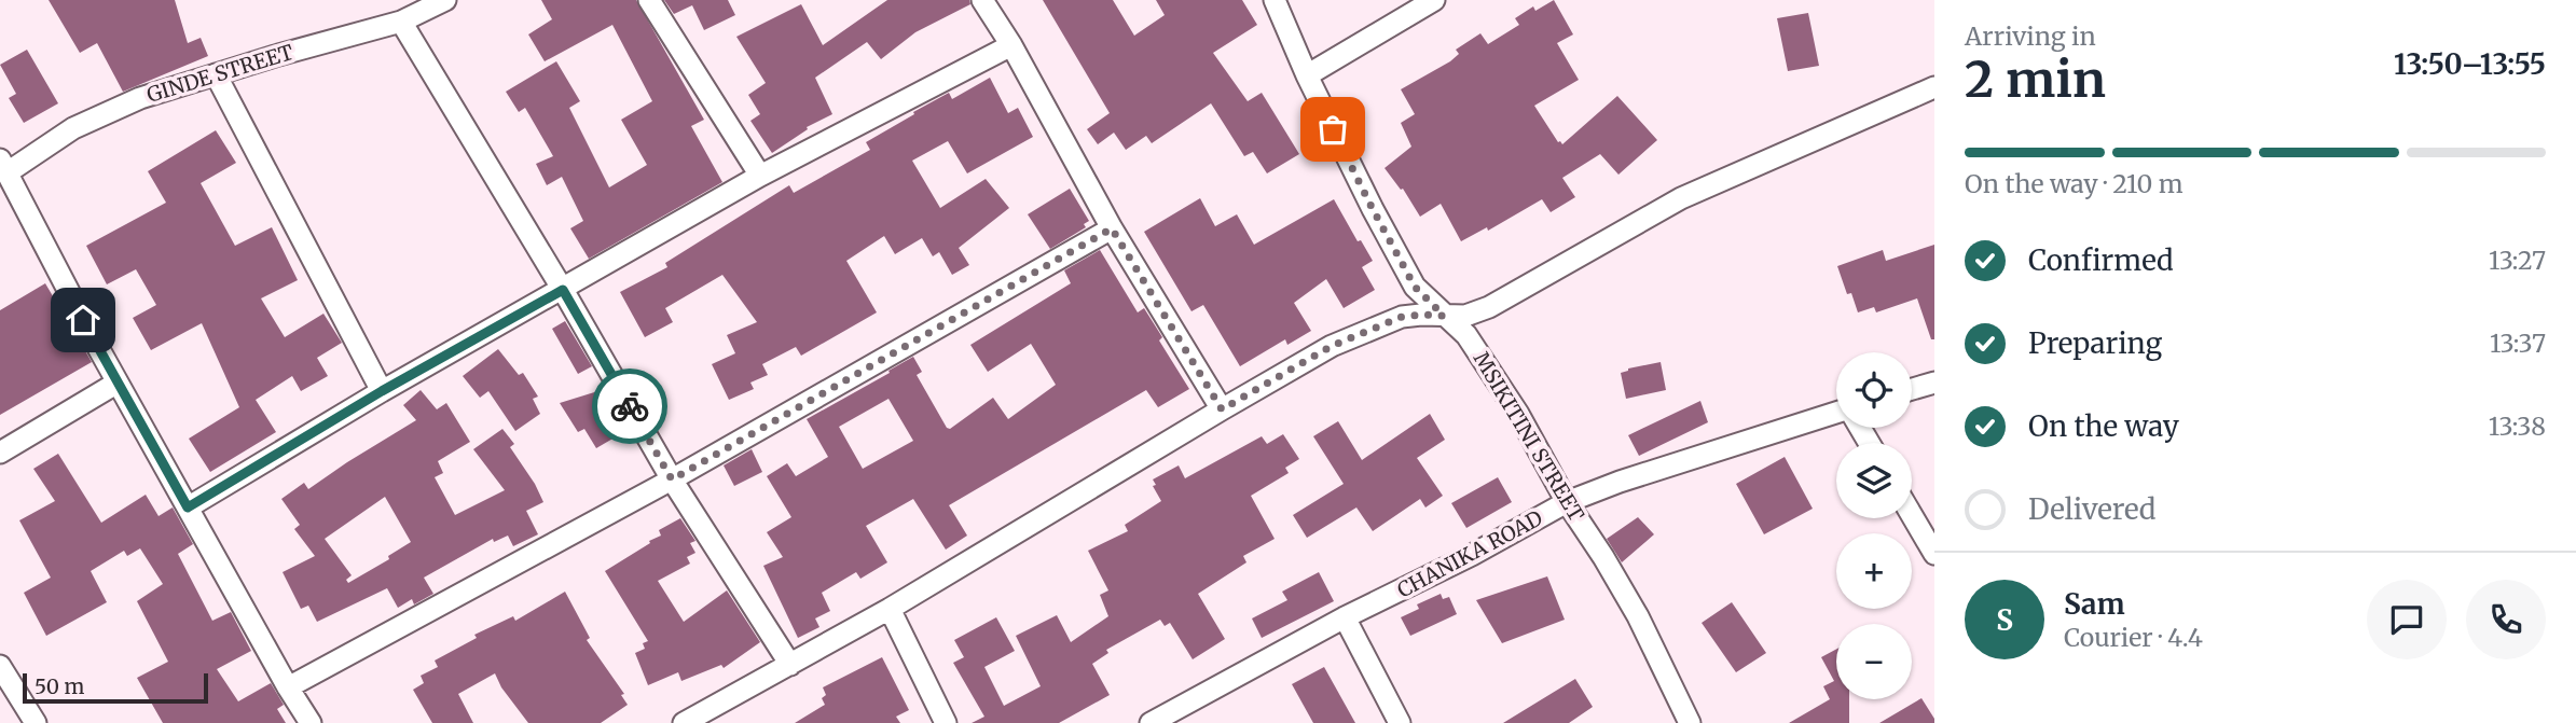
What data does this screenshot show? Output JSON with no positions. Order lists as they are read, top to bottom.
{
  "streets": {
    "street": ["GINDE STREET", "MSIKITINI STREET", "CHANIKA ROAD"]
  },
  "crossings": [
    ["MSIKITINI STREET", "CHANIKA ROAD"]
  ],
  "scale_bar": "50 m",
  "page": {
    "heading": ["2 min", "Arriving in", "13:50–13:55"],
    "panel": ["Sam", "Courier · 4.4"],
    "bar": "On the way · 210 m",
    "list": [
      ["Confirmed", "13:27"],
      ["Preparing", "13:37"],
      ["On the way", "13:38"],
      "Delivered"
    ],
    "map_buttons": ["+", "−"],
    "round": "S",
    "scale": "50 m"
  }
}
